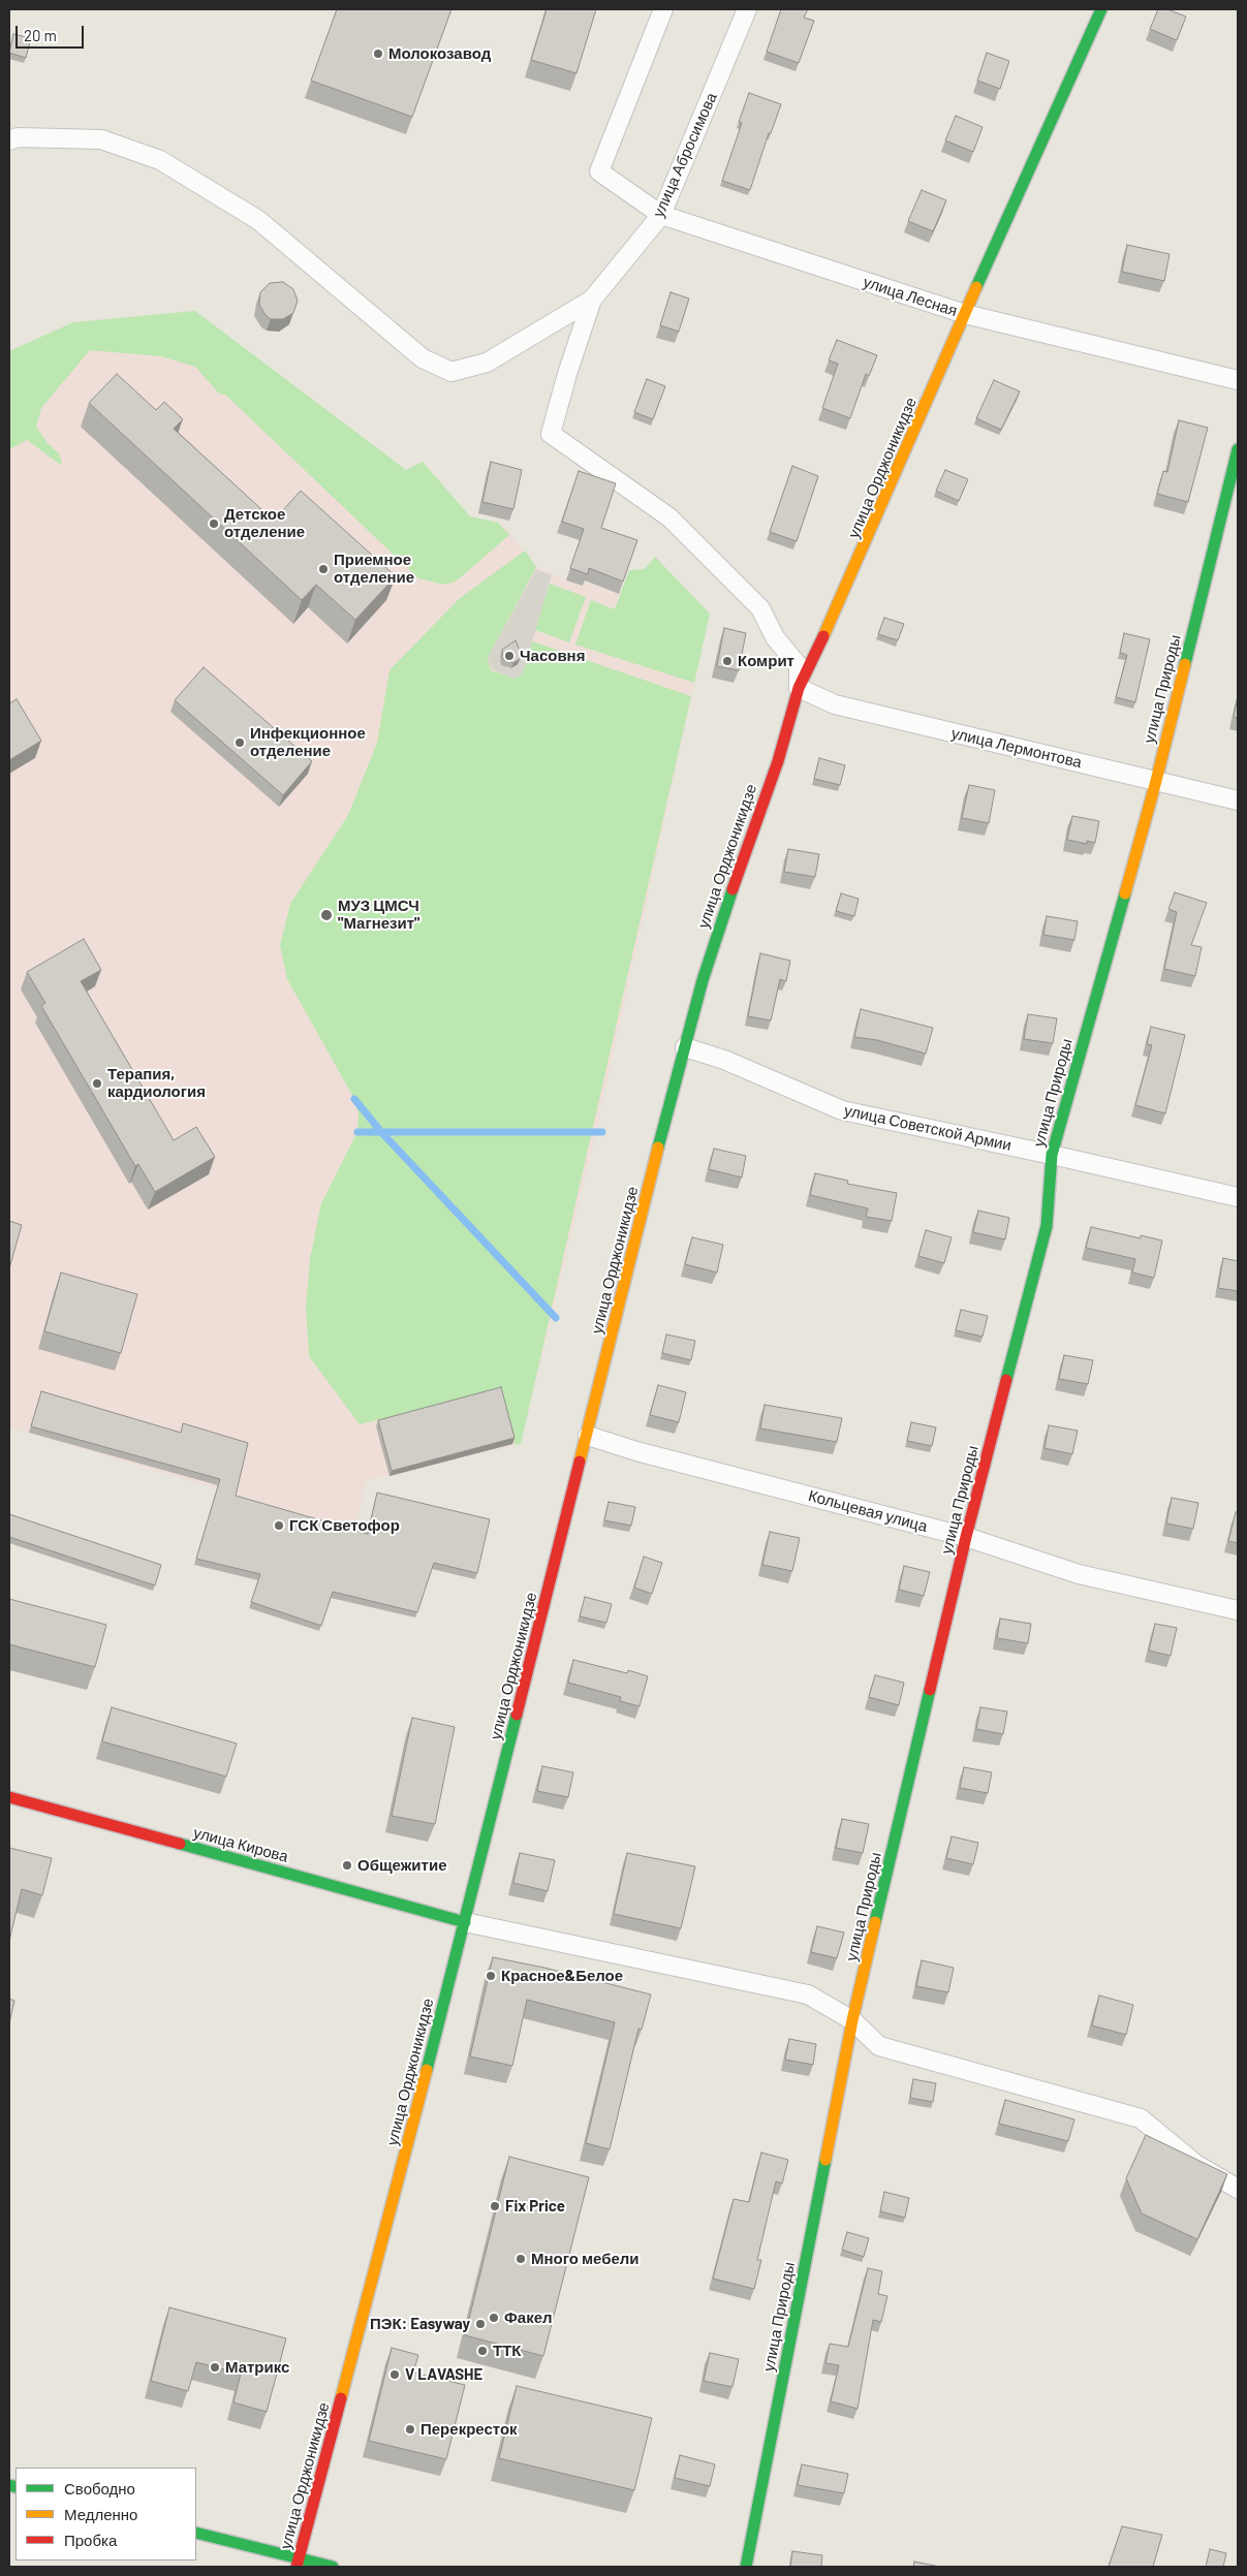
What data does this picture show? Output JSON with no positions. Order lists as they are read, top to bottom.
{
  "streets": {
    "main road": ["улица Орджоникидзе", "улица Природы", "улица Кирова"],
    "street": [
      "улица Абросимова",
      "улица Лесная",
      "улица Лермонтова",
      "улица Советской Армии",
      "Кольцевая улица"
    ]
  },
  "crossings": [
    ["улица Абросимова", "улица Лесная"],
    ["улица Абросимова", "улица Орджоникидзе"],
    ["улица Абросимова", "улица Лермонтова"],
    ["улица Лесная", "улица Орджоникидзе"],
    ["улица Орджоникидзе", "улица Лермонтова"],
    ["улица Орджоникидзе", "улица Советской Армии"],
    ["улица Орджоникидзе", "Кольцевая улица"],
    ["улица Орджоникидзе", "улица Кирова"],
    ["улица Природы", "улица Лермонтова"],
    ["улица Природы", "улица Советской Армии"],
    ["улица Природы", "Кольцевая улица"]
  ],
  "places": [
    "Молокозавод",
    "Детское отделение",
    "Приемное отделение",
    "Часовня",
    "Комрит",
    "Инфекционное отделение",
    "МУЗ ЦМСЧ \"Магнезит\"",
    "Терапия, кардиология",
    "ГСК Светофор",
    "Общежитие",
    "Красное&Белое",
    "Fix Price",
    "Много мебели",
    "Факел",
    "ПЭК: Easyway",
    "ТТК",
    "Матрикс",
    "V LAVASHE",
    "Перекресток"
  ],
  "legend": ["Свободно", "Медленно", "Пробка"],
  "scale_bar": "20 m"
}
